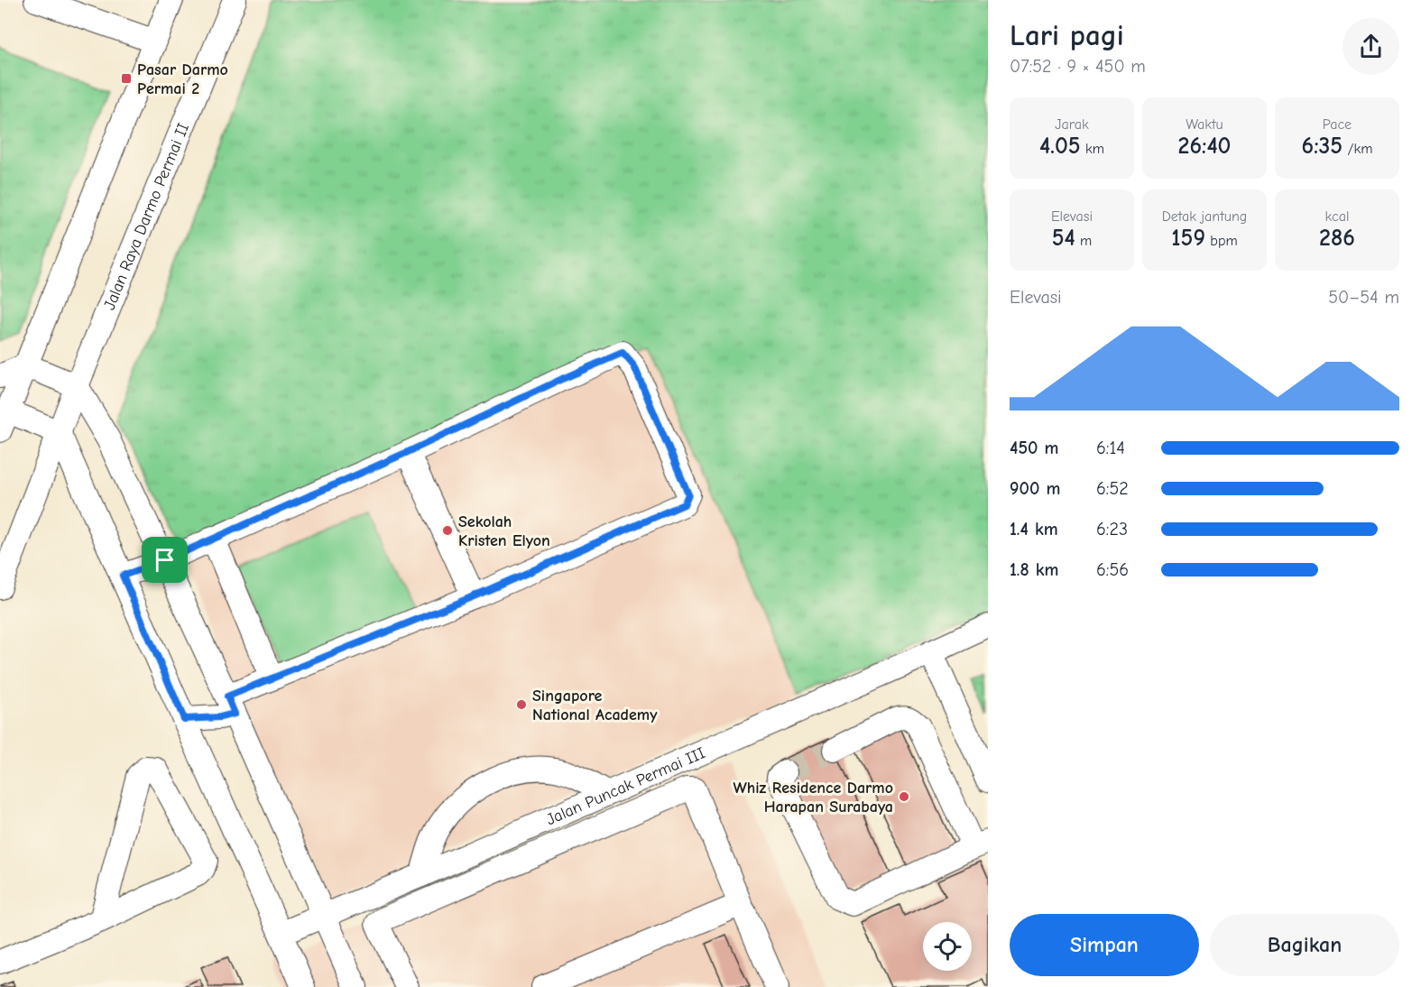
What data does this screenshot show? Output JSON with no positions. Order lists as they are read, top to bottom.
{
  "streets": {
    "street": ["Jalan Raya Darmo Permai II", "Jalan Puncak Permai III"]
  },
  "places": {
    "transit": ["Pasar Darmo Permai 2"],
    "other": ["Sekolah Kristen Elyon", "Singapore National Academy", "Whiz Residence Darmo Harapan Surabaya"]
  },
  "page": {
    "heading": ["Lari pagi", "07:52 · 9 × 450 m"],
    "stats": [
      ["Jarak", "4.05 km"],
      ["Waktu", "26:40"],
      ["Pace", "6:35 /km"],
      ["Elevasi", "54 m"],
      ["Detak jantung", "159 bpm"],
      ["kcal", "286"]
    ],
    "chart": ["Elevasi", "50–54 m"],
    "list": [
      {
        "name": "450 m",
        "note": "6:14"
      },
      {
        "name": "900 m",
        "note": "6:52"
      },
      {
        "name": "1.4 km",
        "note": "6:23"
      },
      {
        "name": "1.8 km",
        "note": "6:56"
      }
    ],
    "buttons": ["Simpan", "Bagikan"]
  }
}
